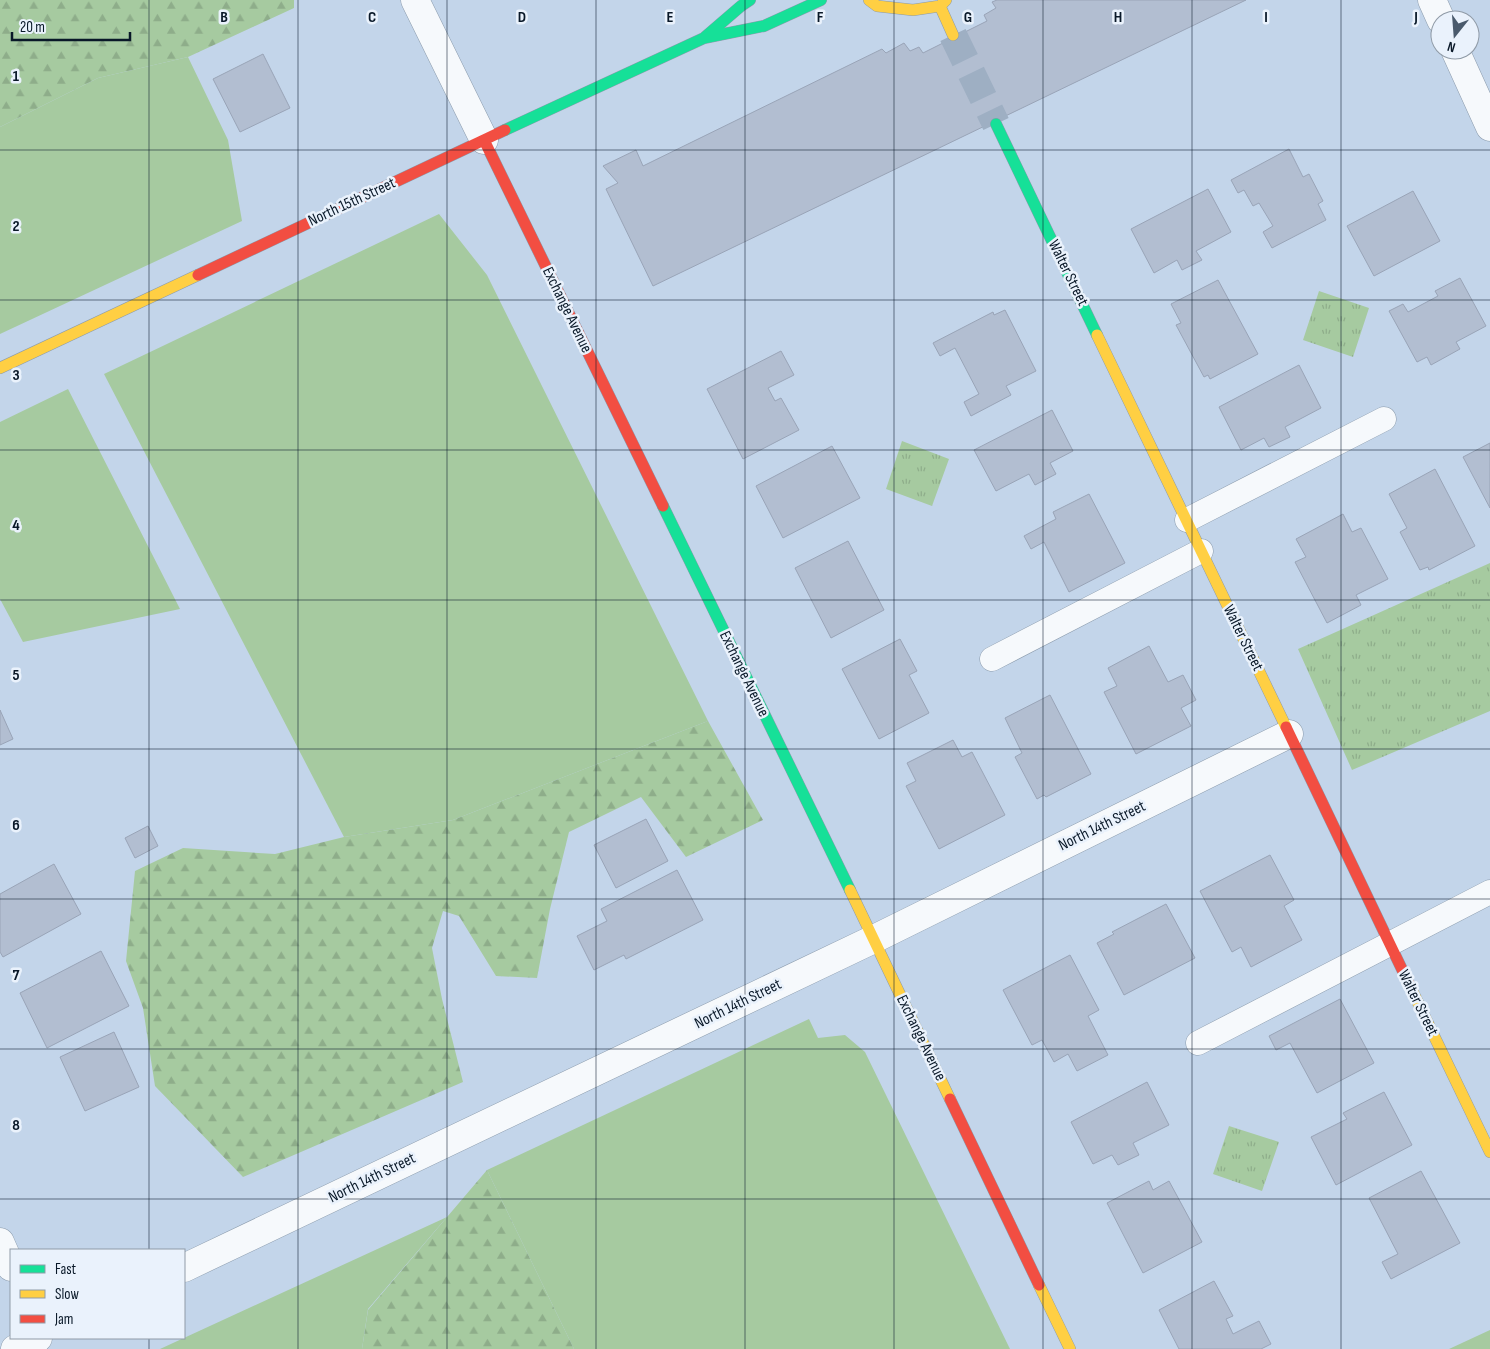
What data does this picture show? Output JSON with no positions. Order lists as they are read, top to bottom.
{
  "streets": {
    "street": [
      "North 15th Street",
      "Walter Street",
      "Exchange Avenue",
      "North 14th Street"
    ]
  },
  "crossings": [
    ["North 15th Street", "Exchange Avenue"],
    ["Walter Street", "North 14th Street"],
    ["Exchange Avenue", "North 14th Street"]
  ],
  "legend": ["Fast", "Slow", "Jam"],
  "scale_bar": "20 m",
  "north": "bottom",
  "grid": {
    "columns": [
      "B",
      "C",
      "D",
      "E",
      "F",
      "G",
      "H",
      "I",
      "J"
    ],
    "rows": [
      "1",
      "2",
      "3",
      "4",
      "5",
      "6",
      "7",
      "8"
    ]
  }
}
